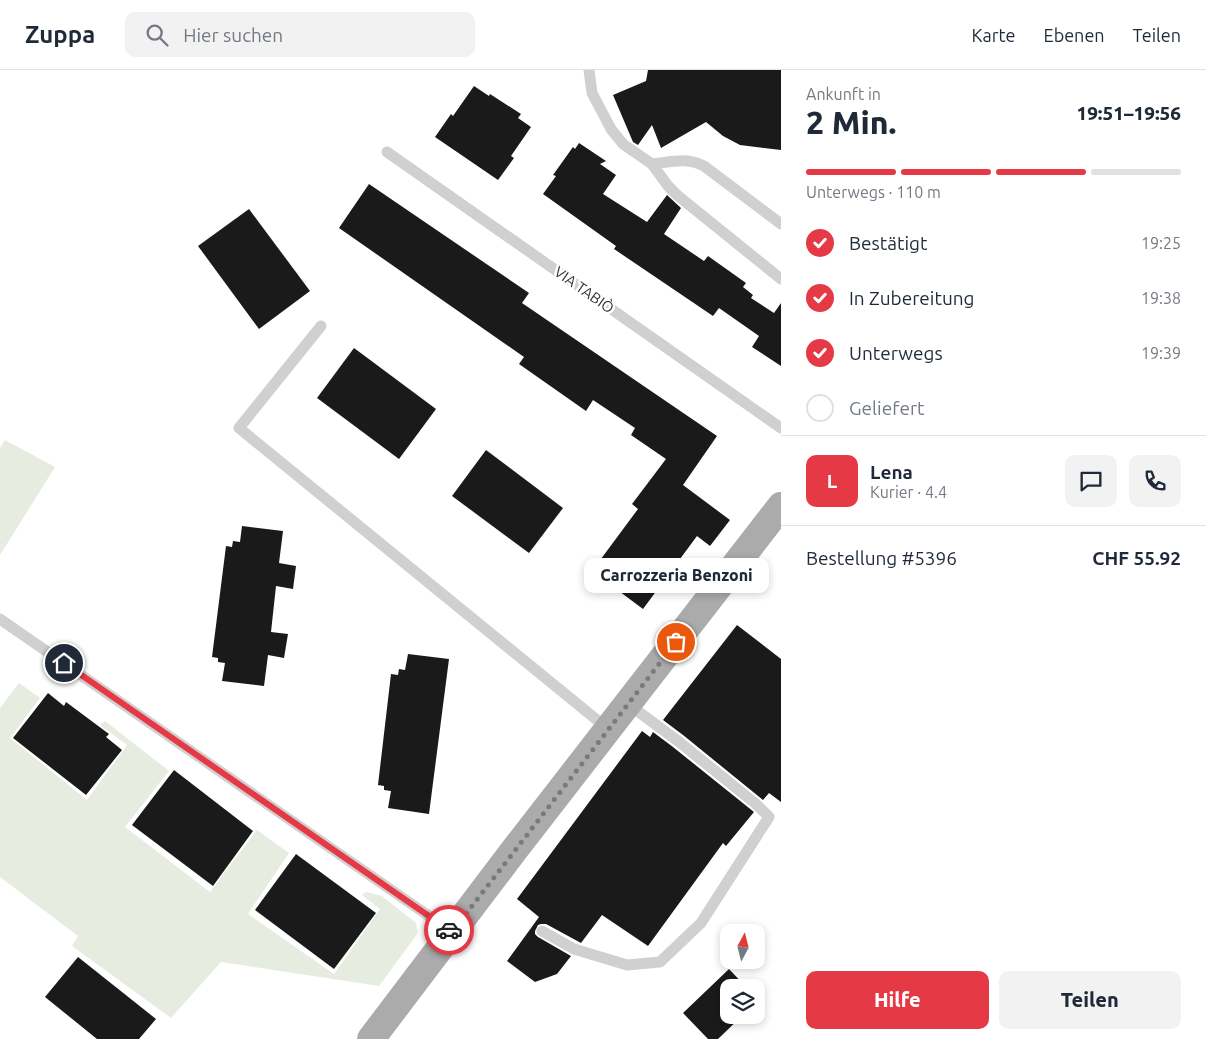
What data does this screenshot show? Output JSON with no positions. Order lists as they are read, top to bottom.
{
  "streets": {
    "lane": ["VIA TABIÒ"]
  },
  "places": ["Carrozzeria Benzoni"],
  "north": "top",
  "page": {
    "header": "Zuppa",
    "search": "Hier suchen",
    "nav": ["Karte", "Ebenen", "Teilen"],
    "heading": ["2 Min.", "Ankunft in", "19:51–19:56"],
    "panel": [
      "Lena",
      "Kurier · 4.4",
      "Bestellung #5396",
      "CHF 55.92"
    ],
    "bar": "Unterwegs · 110 m",
    "list": [
      ["Bestätigt", "19:25"],
      ["In Zubereitung", "19:38"],
      ["Unterwegs", "19:39"],
      "Geliefert"
    ],
    "round": "L",
    "bubble": "Carrozzeria Benzoni",
    "buttons": ["Hilfe", "Teilen"]
  }
}
